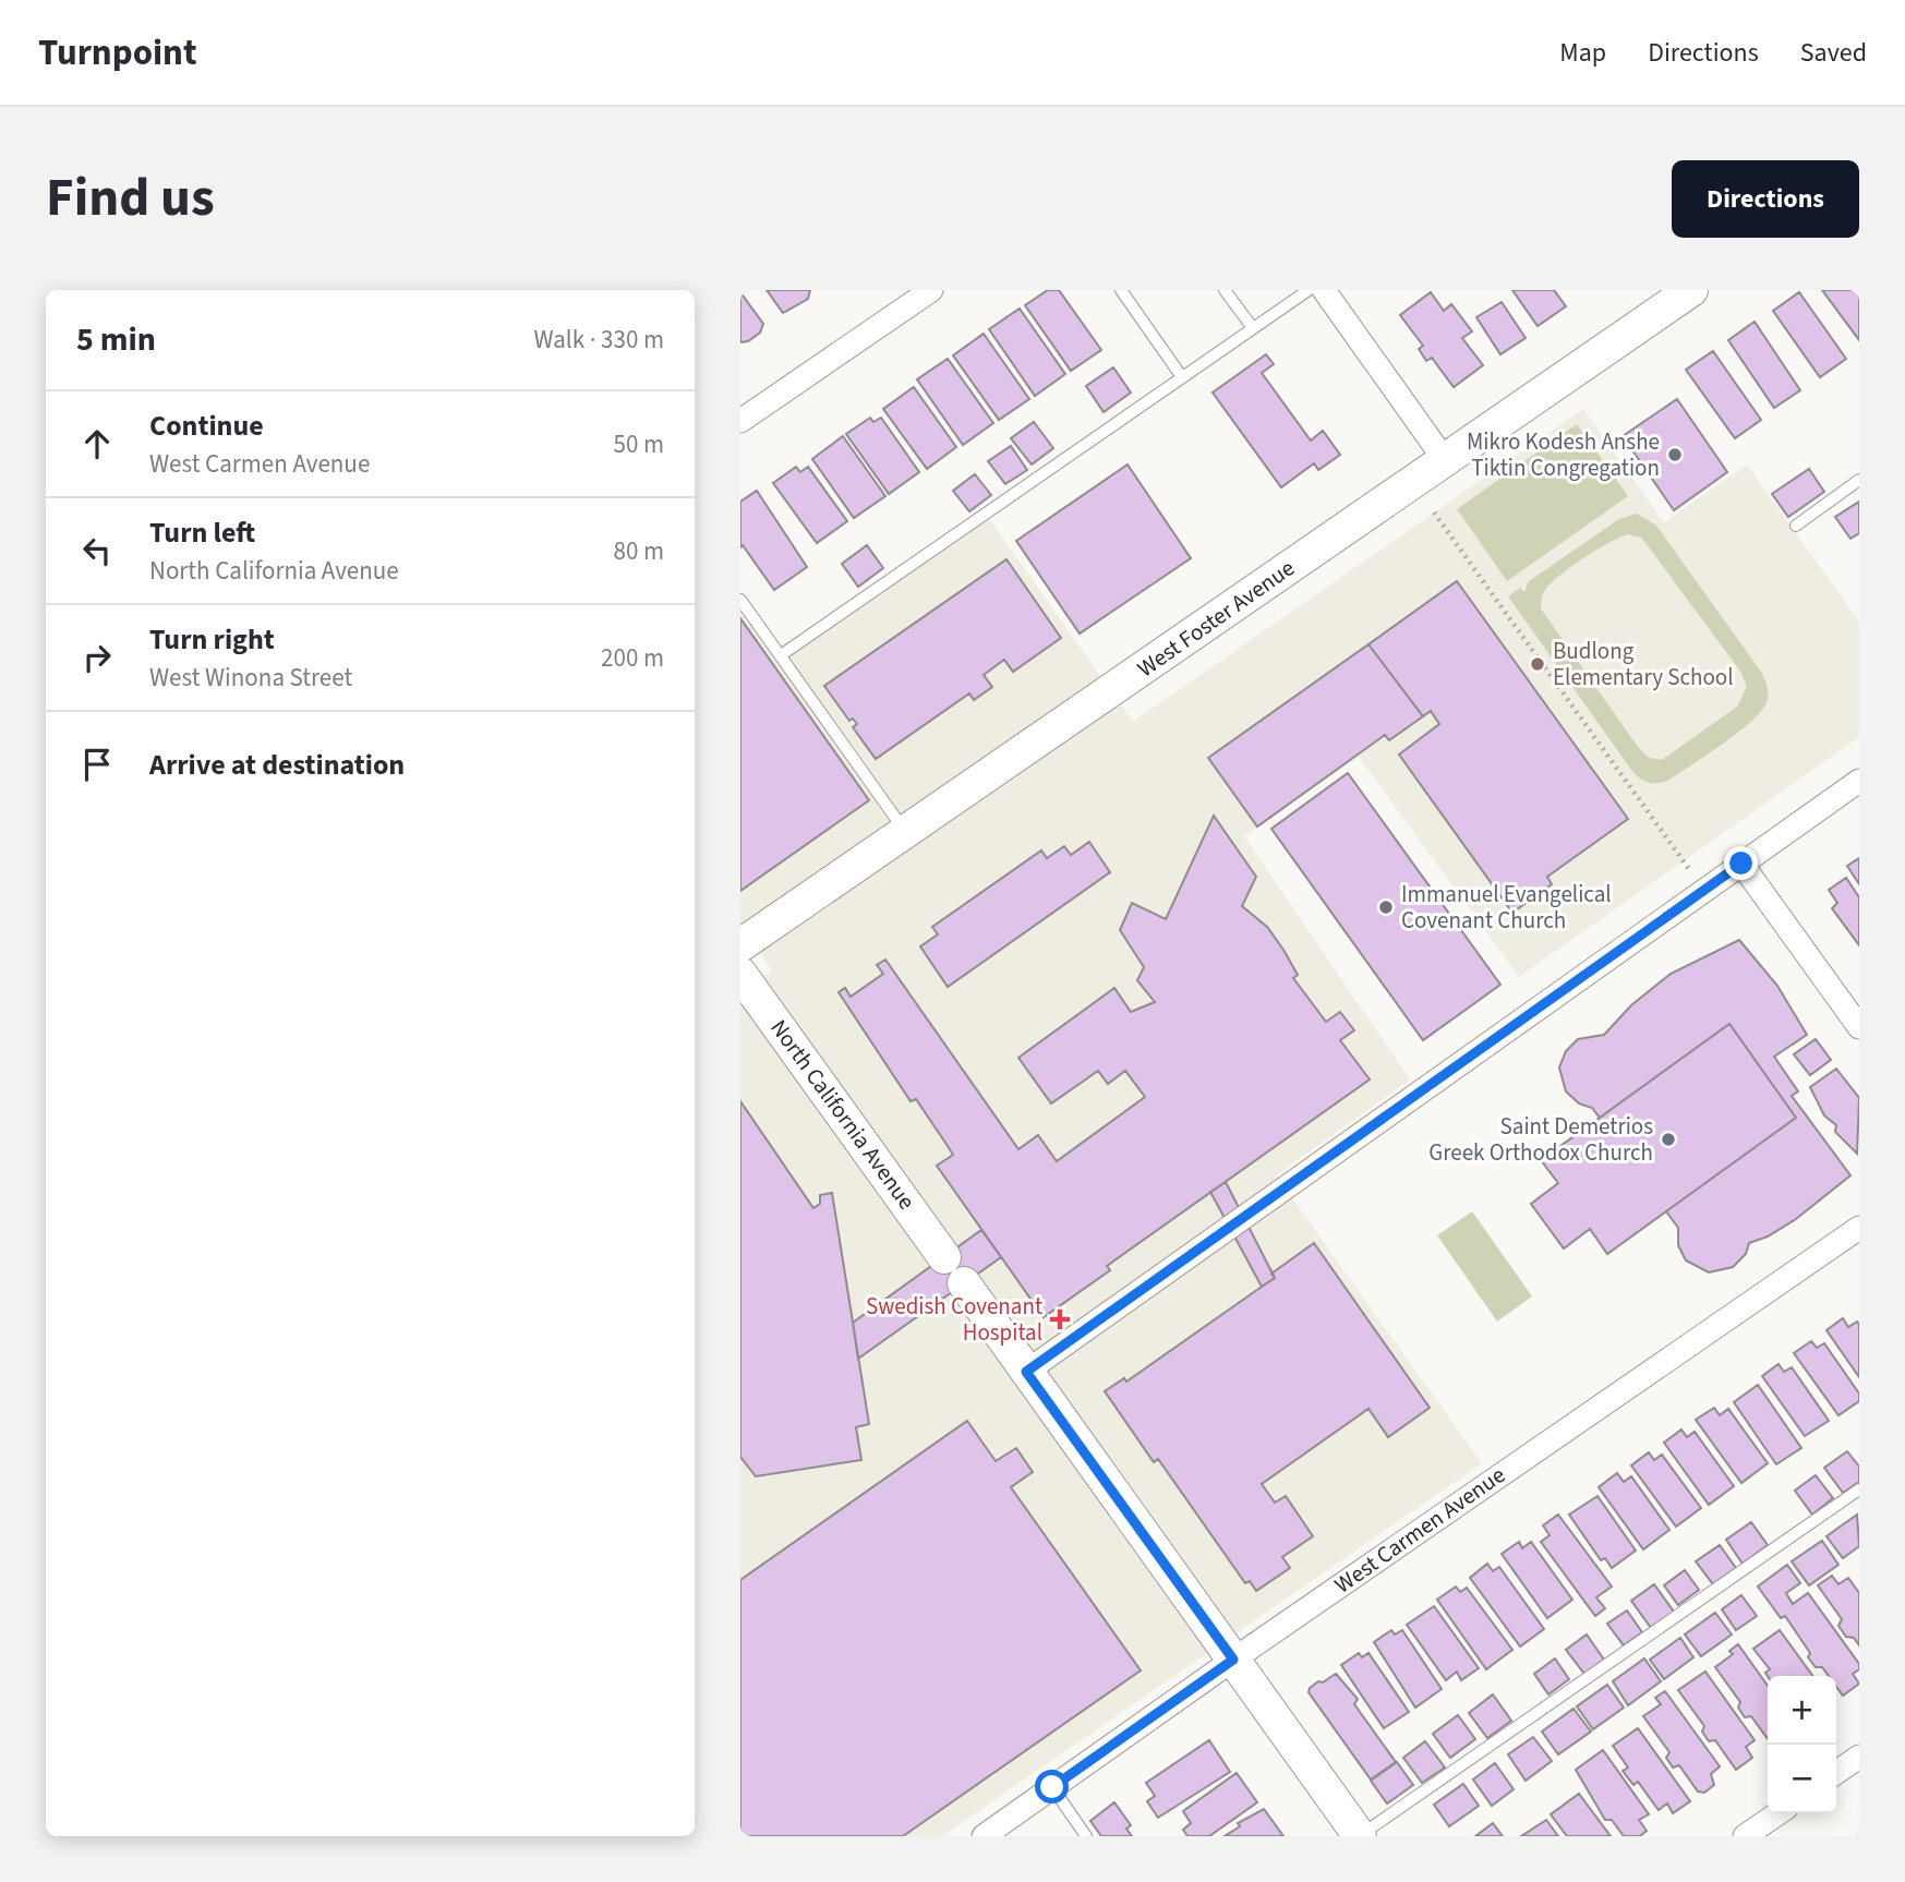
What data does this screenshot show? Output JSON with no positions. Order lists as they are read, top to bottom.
{
  "streets": {
    "main road": ["West Foster Avenue", "North California Avenue"],
    "street": ["West Carmen Avenue"]
  },
  "places": {
    "other": [
      "Mikro Kodesh Anshe Tiktin Congregation",
      "Budlong Elementary School",
      "Immanuel Evangelical Covenant Church",
      "Saint Demetrios Greek Orthodox Church"
    ],
    "health": ["Swedish Covenant Hospital"]
  },
  "page": {
    "header": "Turnpoint",
    "nav": ["Map", "Directions", "Saved"],
    "title": "Find us",
    "buttons": "Directions",
    "heading": ["5 min", "Walk · 330 m"],
    "list": [
      ["Continue", "West Carmen Avenue", "50 m"],
      ["Turn left", "North California Avenue", "80 m"],
      ["Turn right", "West Winona Street", "200 m"],
      "Arrive at destination"
    ],
    "map_buttons": ["+", "−"]
  }
}
